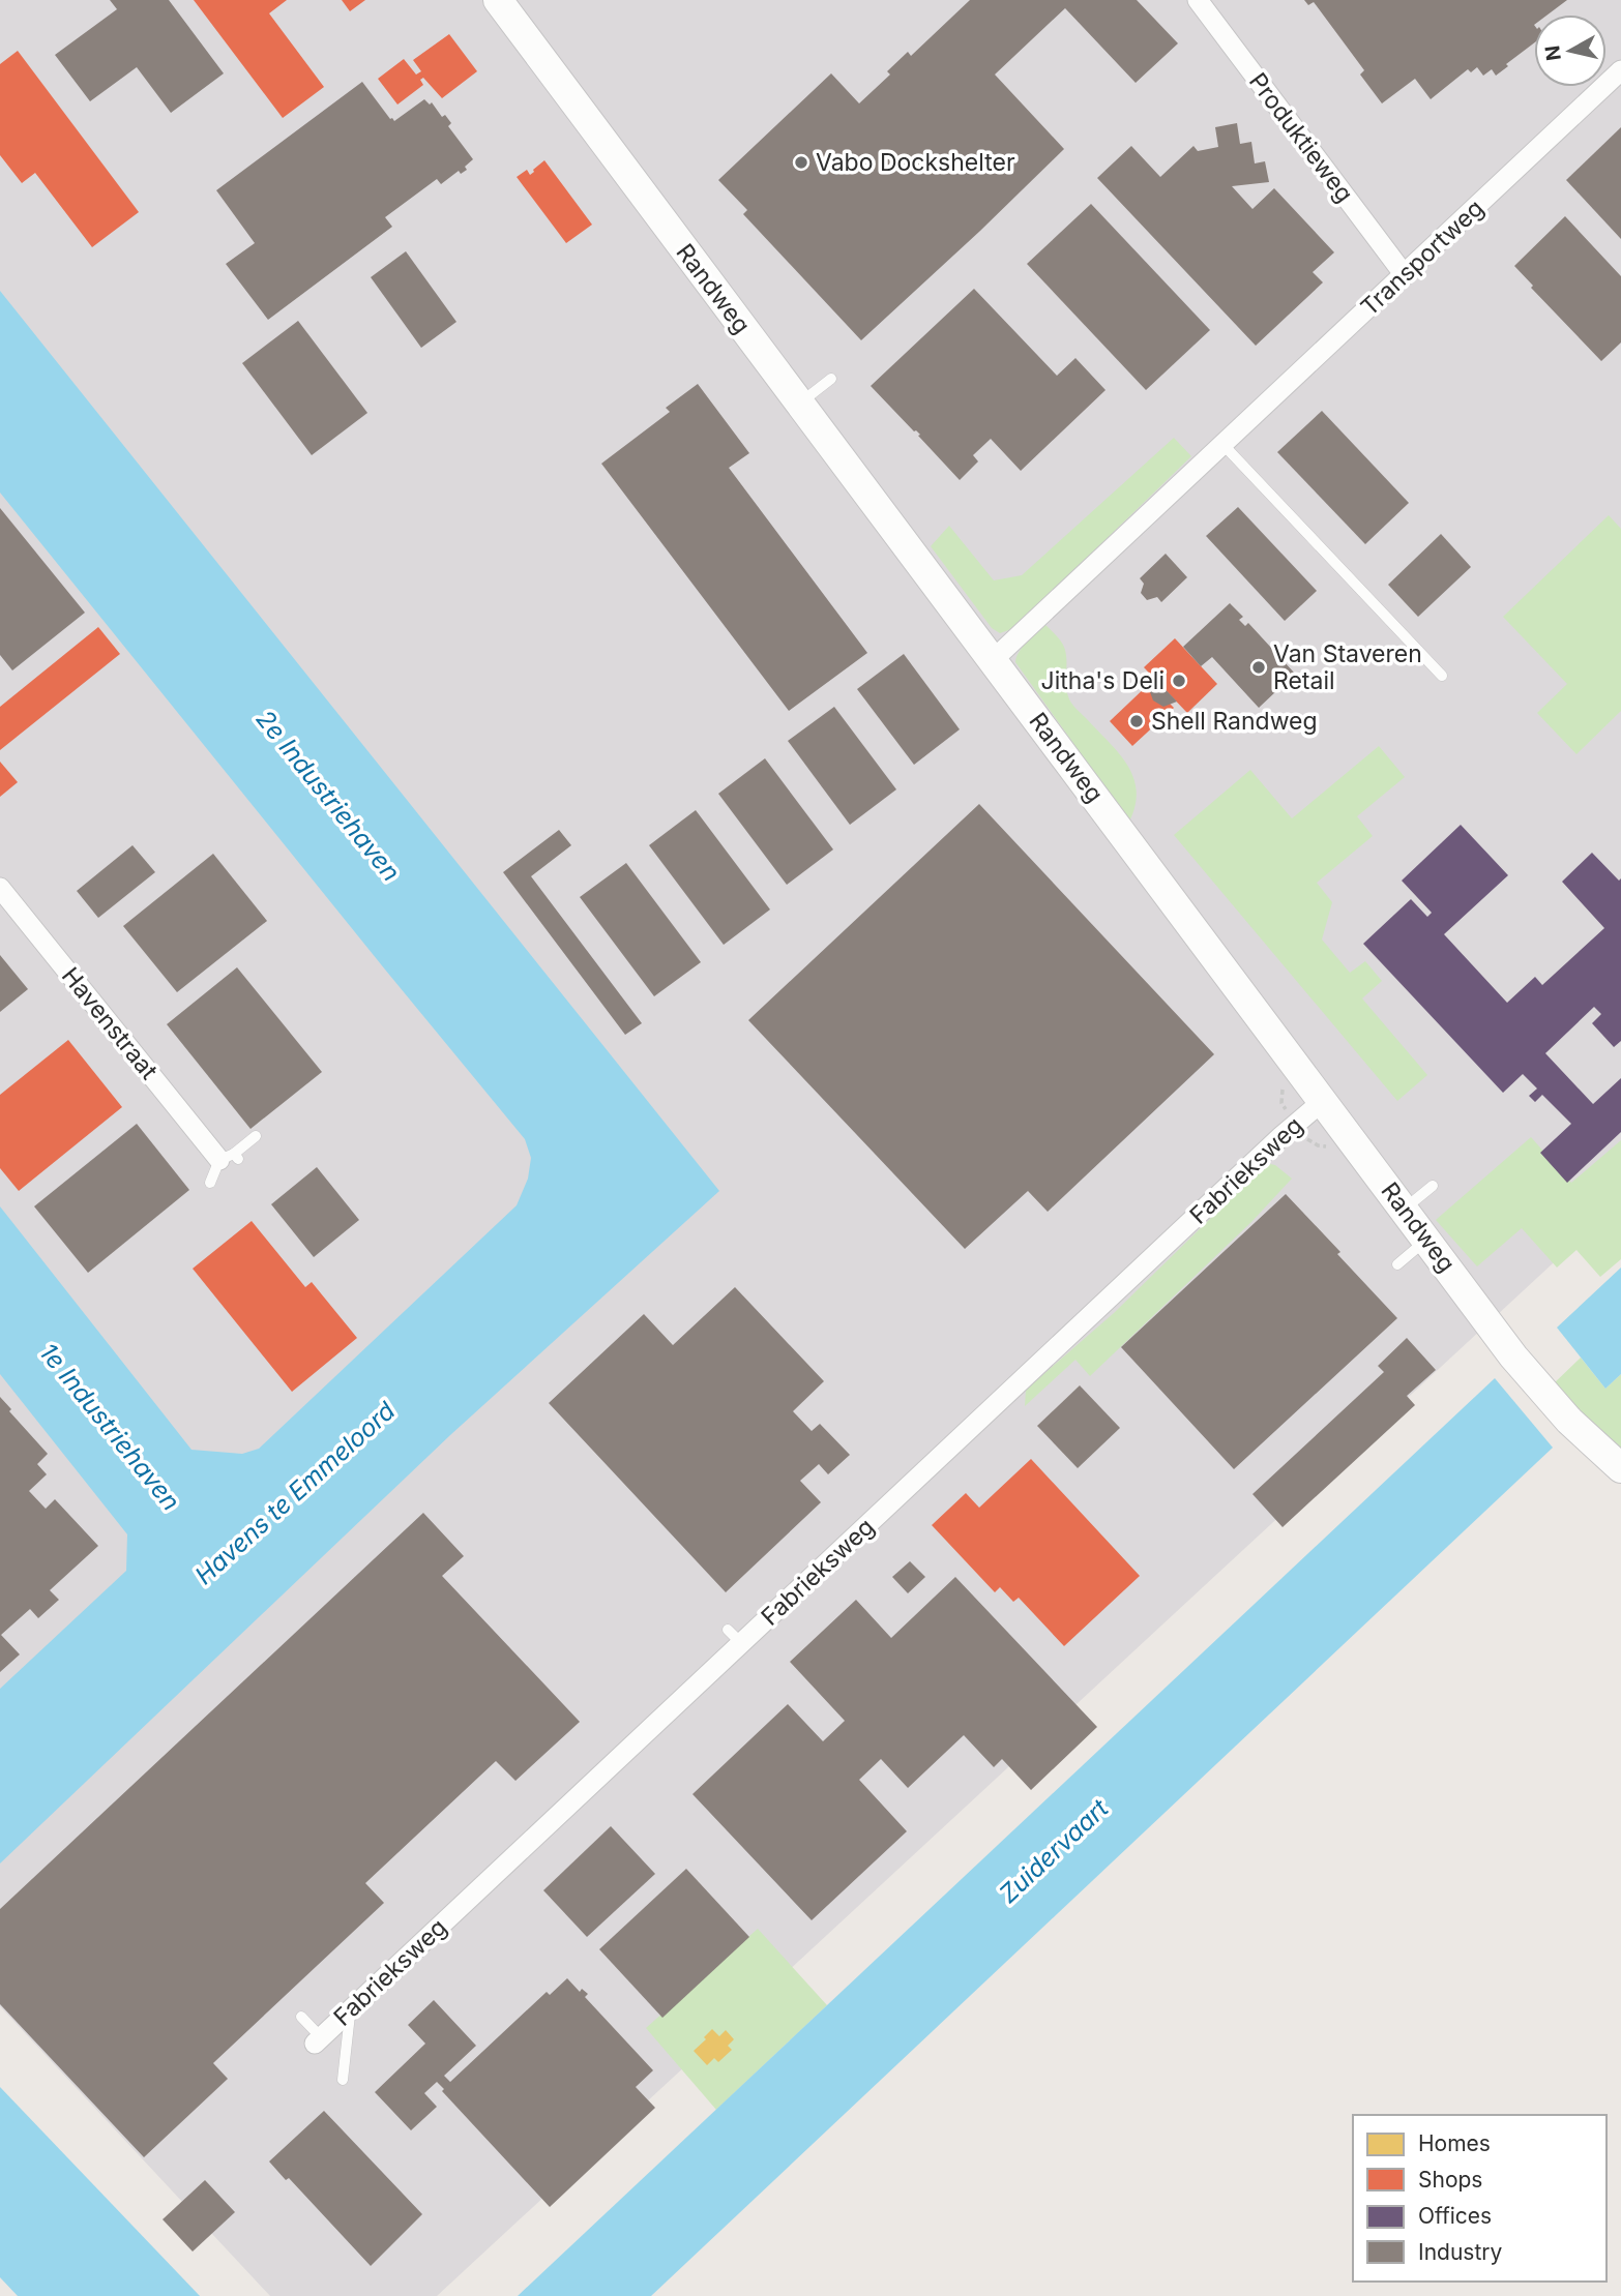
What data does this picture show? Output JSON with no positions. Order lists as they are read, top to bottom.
{
  "streets": {
    "street": [
      "Produktieweg",
      "Transportweg",
      "Randweg",
      "Havenstraat",
      "Fabrieksweg"
    ]
  },
  "crossings": [
    ["Produktieweg", "Transportweg"],
    ["Transportweg", "Randweg"],
    ["Randweg", "Fabrieksweg"]
  ],
  "water": [
    "2e Industriehaven",
    "1e Industriehaven",
    "Havens te Emmeloord",
    "Zuidervaart"
  ],
  "places": [
    "Vabo Dockshelter",
    "Van Staveren Retail",
    "Jitha's Deli",
    "Shell Randweg"
  ],
  "legend": [
    "Homes",
    "Shops",
    "Offices",
    "Industry"
  ],
  "north": "left"
}
